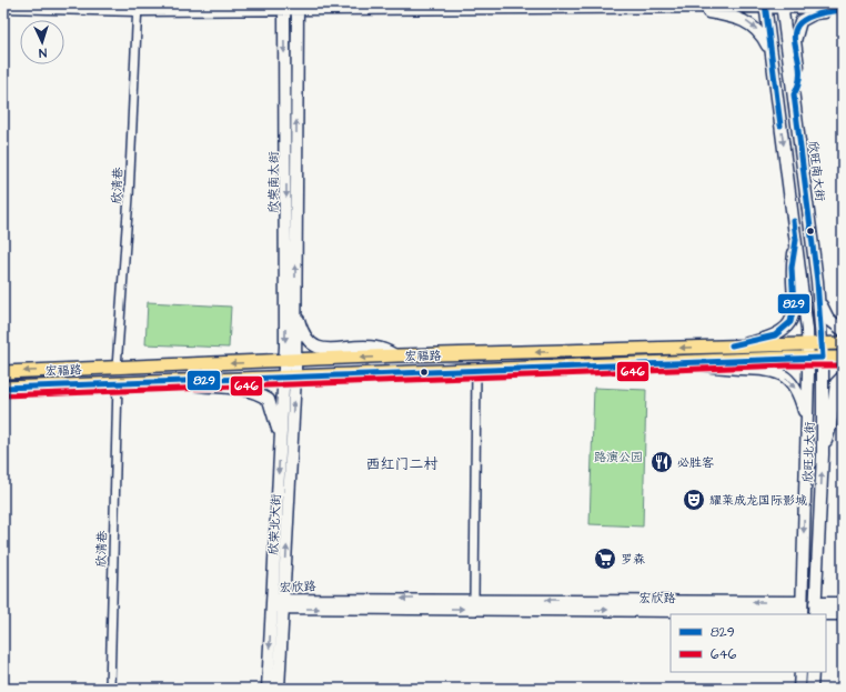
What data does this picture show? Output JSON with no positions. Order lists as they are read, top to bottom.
{
  "streets": {
    "main road": ["宏福路"],
    "street": [
      "欣旺南大街",
      "欣荣南大街",
      "欣清巷",
      "欣旺北大街",
      "欣荣北大街",
      "宏欣路"
    ]
  },
  "crossings": [
    ["欣旺南大街", "宏福路"],
    ["欣旺南大街", "欣旺北大街"],
    ["欣荣南大街", "宏福路"],
    ["欣荣南大街", "欣荣北大街"],
    ["欣清巷", "宏福路"],
    ["宏福路", "欣旺北大街"],
    ["宏福路", "欣荣北大街"],
    ["欣旺北大街", "宏欣路"],
    ["欣荣北大街", "宏欣路"]
  ],
  "districts": ["西红门二村"],
  "parks": ["路演公园"],
  "places": {
    "restaurant": ["必胜客"],
    "theatre": ["耀莱成龙国际影城"],
    "supermarket": ["罗森"]
  },
  "lines": ["transit line 829", "transit line 646"],
  "legend": ["829", "646"],
  "north": "bottom"
}
